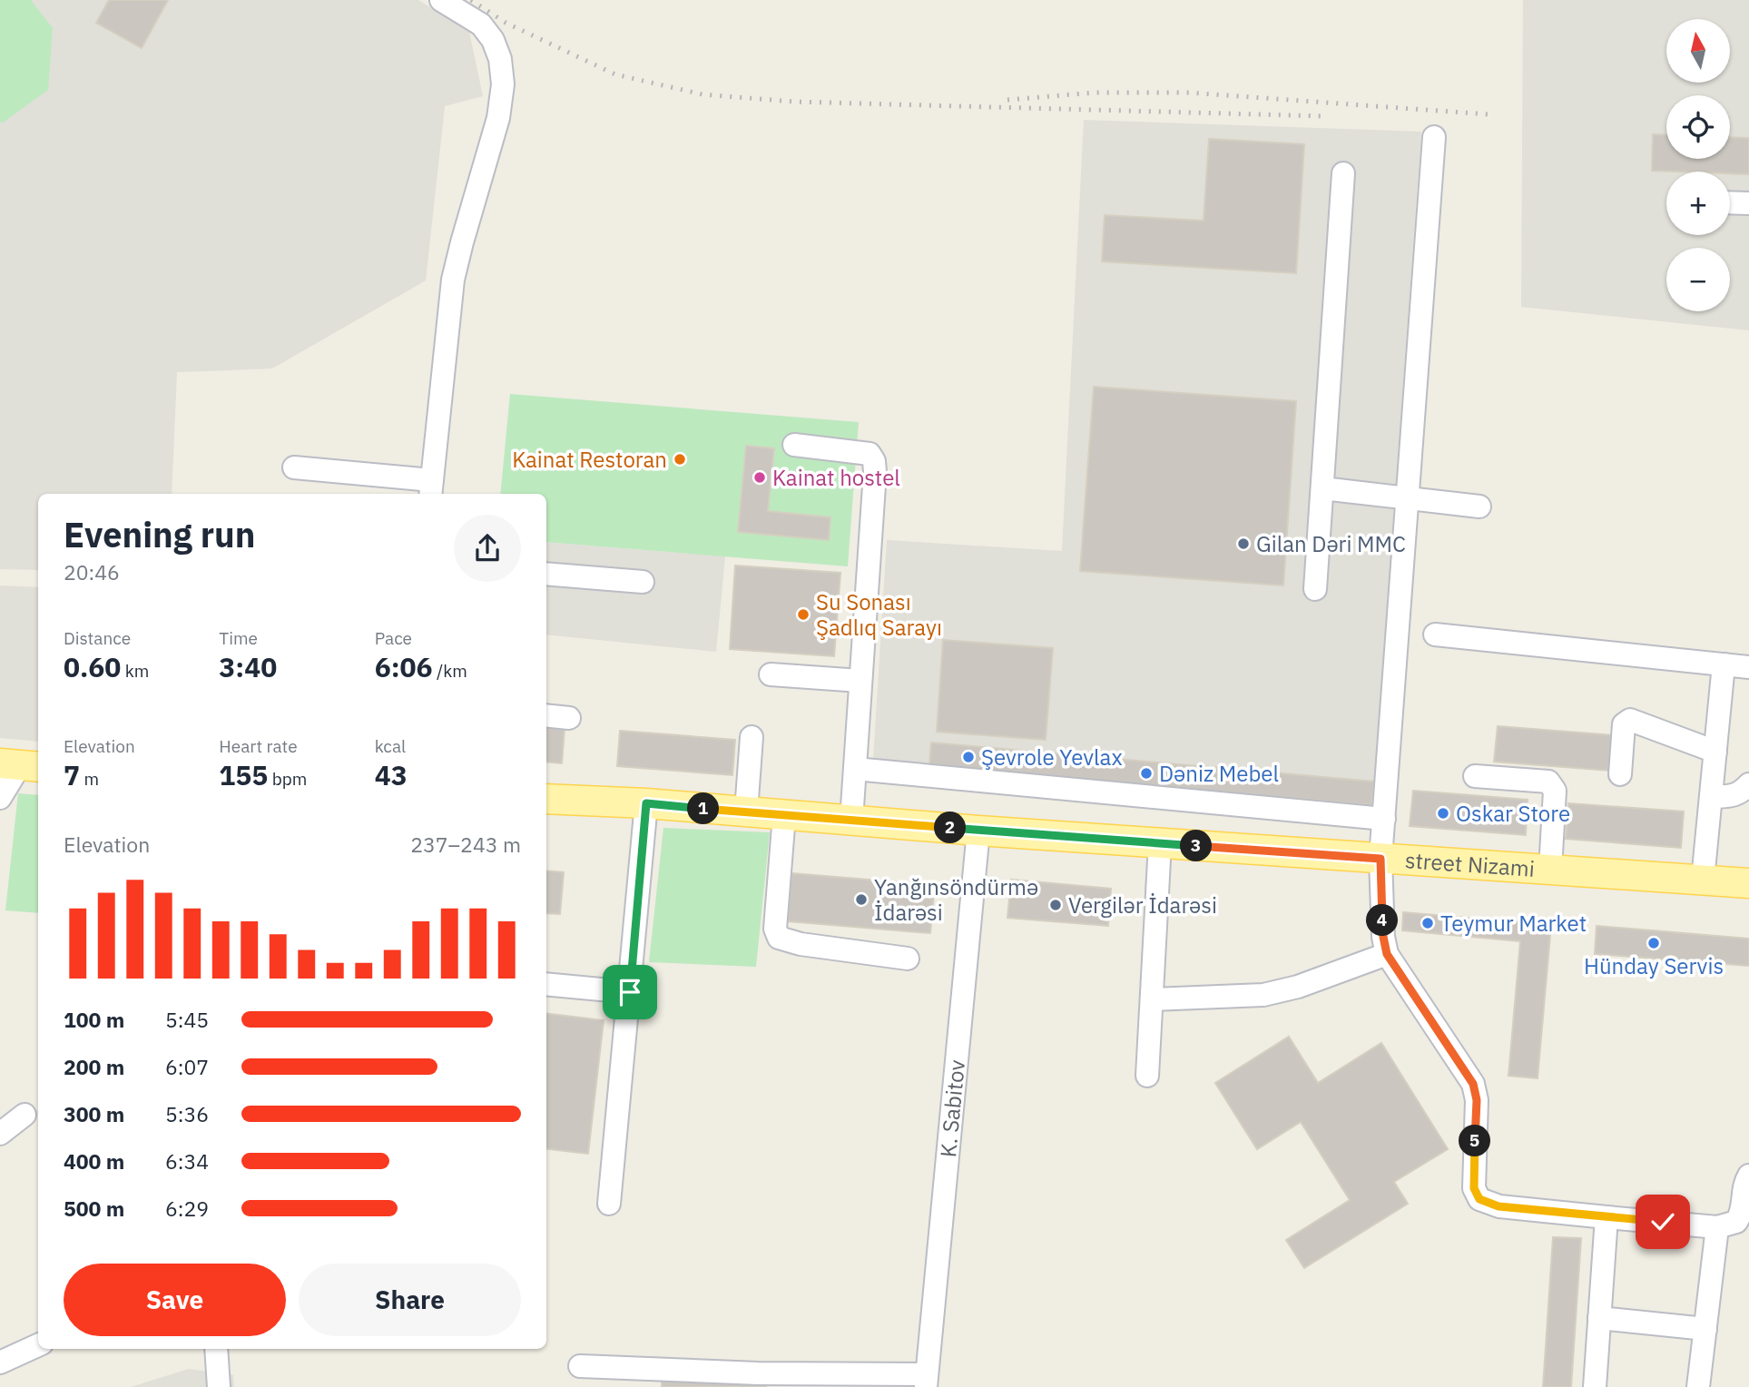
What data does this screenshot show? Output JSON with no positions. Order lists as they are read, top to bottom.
{
  "streets": {
    "main road": ["street Nizami"],
    "street": ["K. Sabitov"]
  },
  "crossings": [
    ["street Nizami", "K. Sabitov"]
  ],
  "places": [
    "Kainat Restoran",
    "Kainat hostel",
    "Gilan Dəri MMC",
    "Su Sonası Şadlıq Sarayı",
    "Şevrole Yevlax",
    "Dəniz Mebel",
    "Oskar Store",
    "Yanğınsöndürmə İdarəsi",
    "Vergilər İdarəsi",
    "Teymur Market",
    "Hünday Servis"
  ],
  "north": "top",
  "page": {
    "map_buttons": ["+", "−"],
    "heading": ["Evening run", "20:46"],
    "stats": [
      ["Distance", "0.60 km"],
      ["Time", "3:40"],
      ["Pace", "6:06 /km"],
      ["Elevation", "7 m"],
      ["Heart rate", "155 bpm"],
      ["kcal", "43"]
    ],
    "pins": [
      "1",
      "2",
      "3",
      "4",
      "5"
    ],
    "chart": ["Elevation", "237–243 m"],
    "list": [
      {
        "name": "100 m",
        "note": "5:45"
      },
      {
        "name": "200 m",
        "note": "6:07"
      },
      {
        "name": "300 m",
        "note": "5:36"
      },
      {
        "name": "400 m",
        "note": "6:34"
      },
      {
        "name": "500 m",
        "note": "6:29"
      }
    ],
    "buttons": ["Save", "Share"]
  }
}
